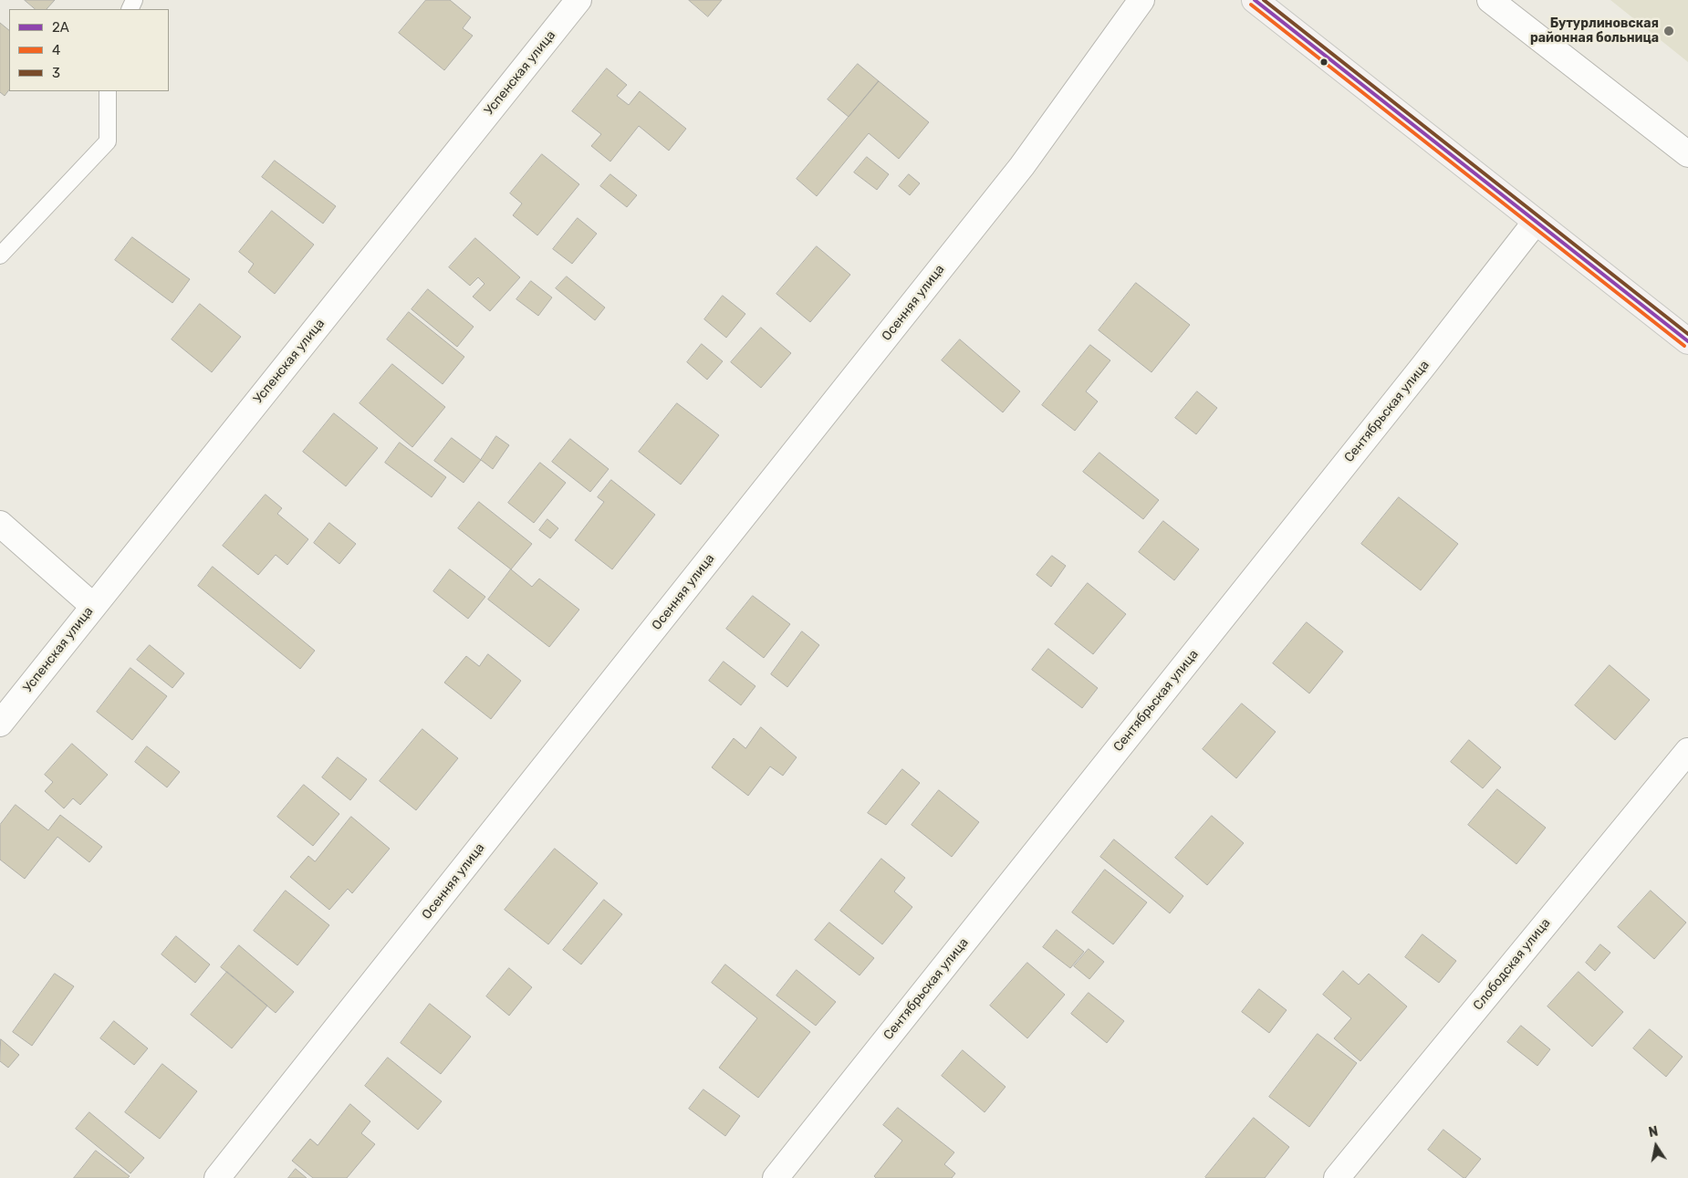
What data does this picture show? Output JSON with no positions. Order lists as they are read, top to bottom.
{
  "streets": {
    "street": [
      "Успенская улица",
      "Осенняя улица",
      "Сентябрьская улица",
      "Слободская улица"
    ]
  },
  "places": ["Бутурлиновская районная больница"],
  "lines": ["transit line 2А", "transit line 3", "transit line 4"],
  "legend": ["2А", "4", "3"],
  "north": "top"
}
